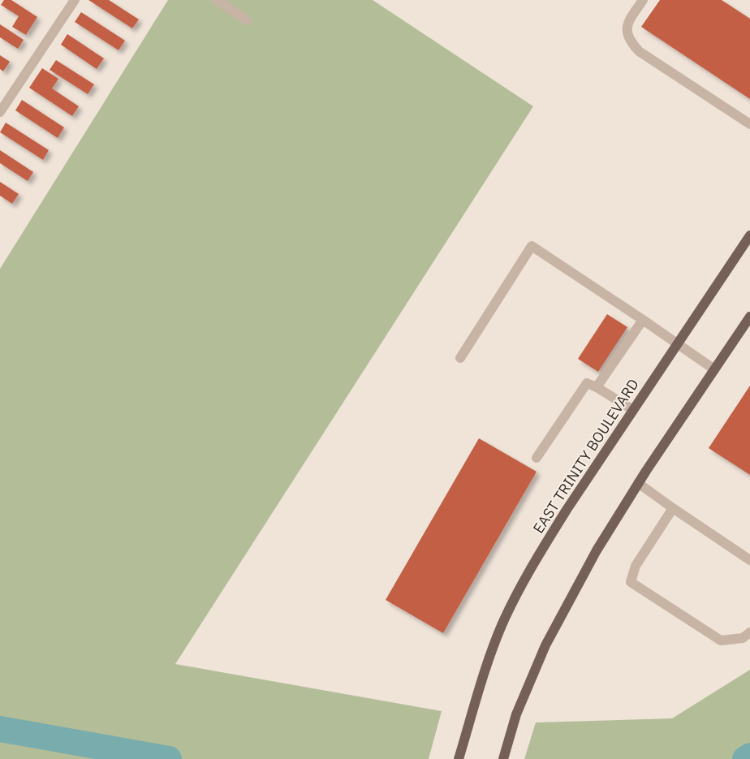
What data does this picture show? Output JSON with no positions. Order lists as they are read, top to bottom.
{
  "streets": {
    "main road": ["EAST TRINITY BOULEVARD"]
  }
}
